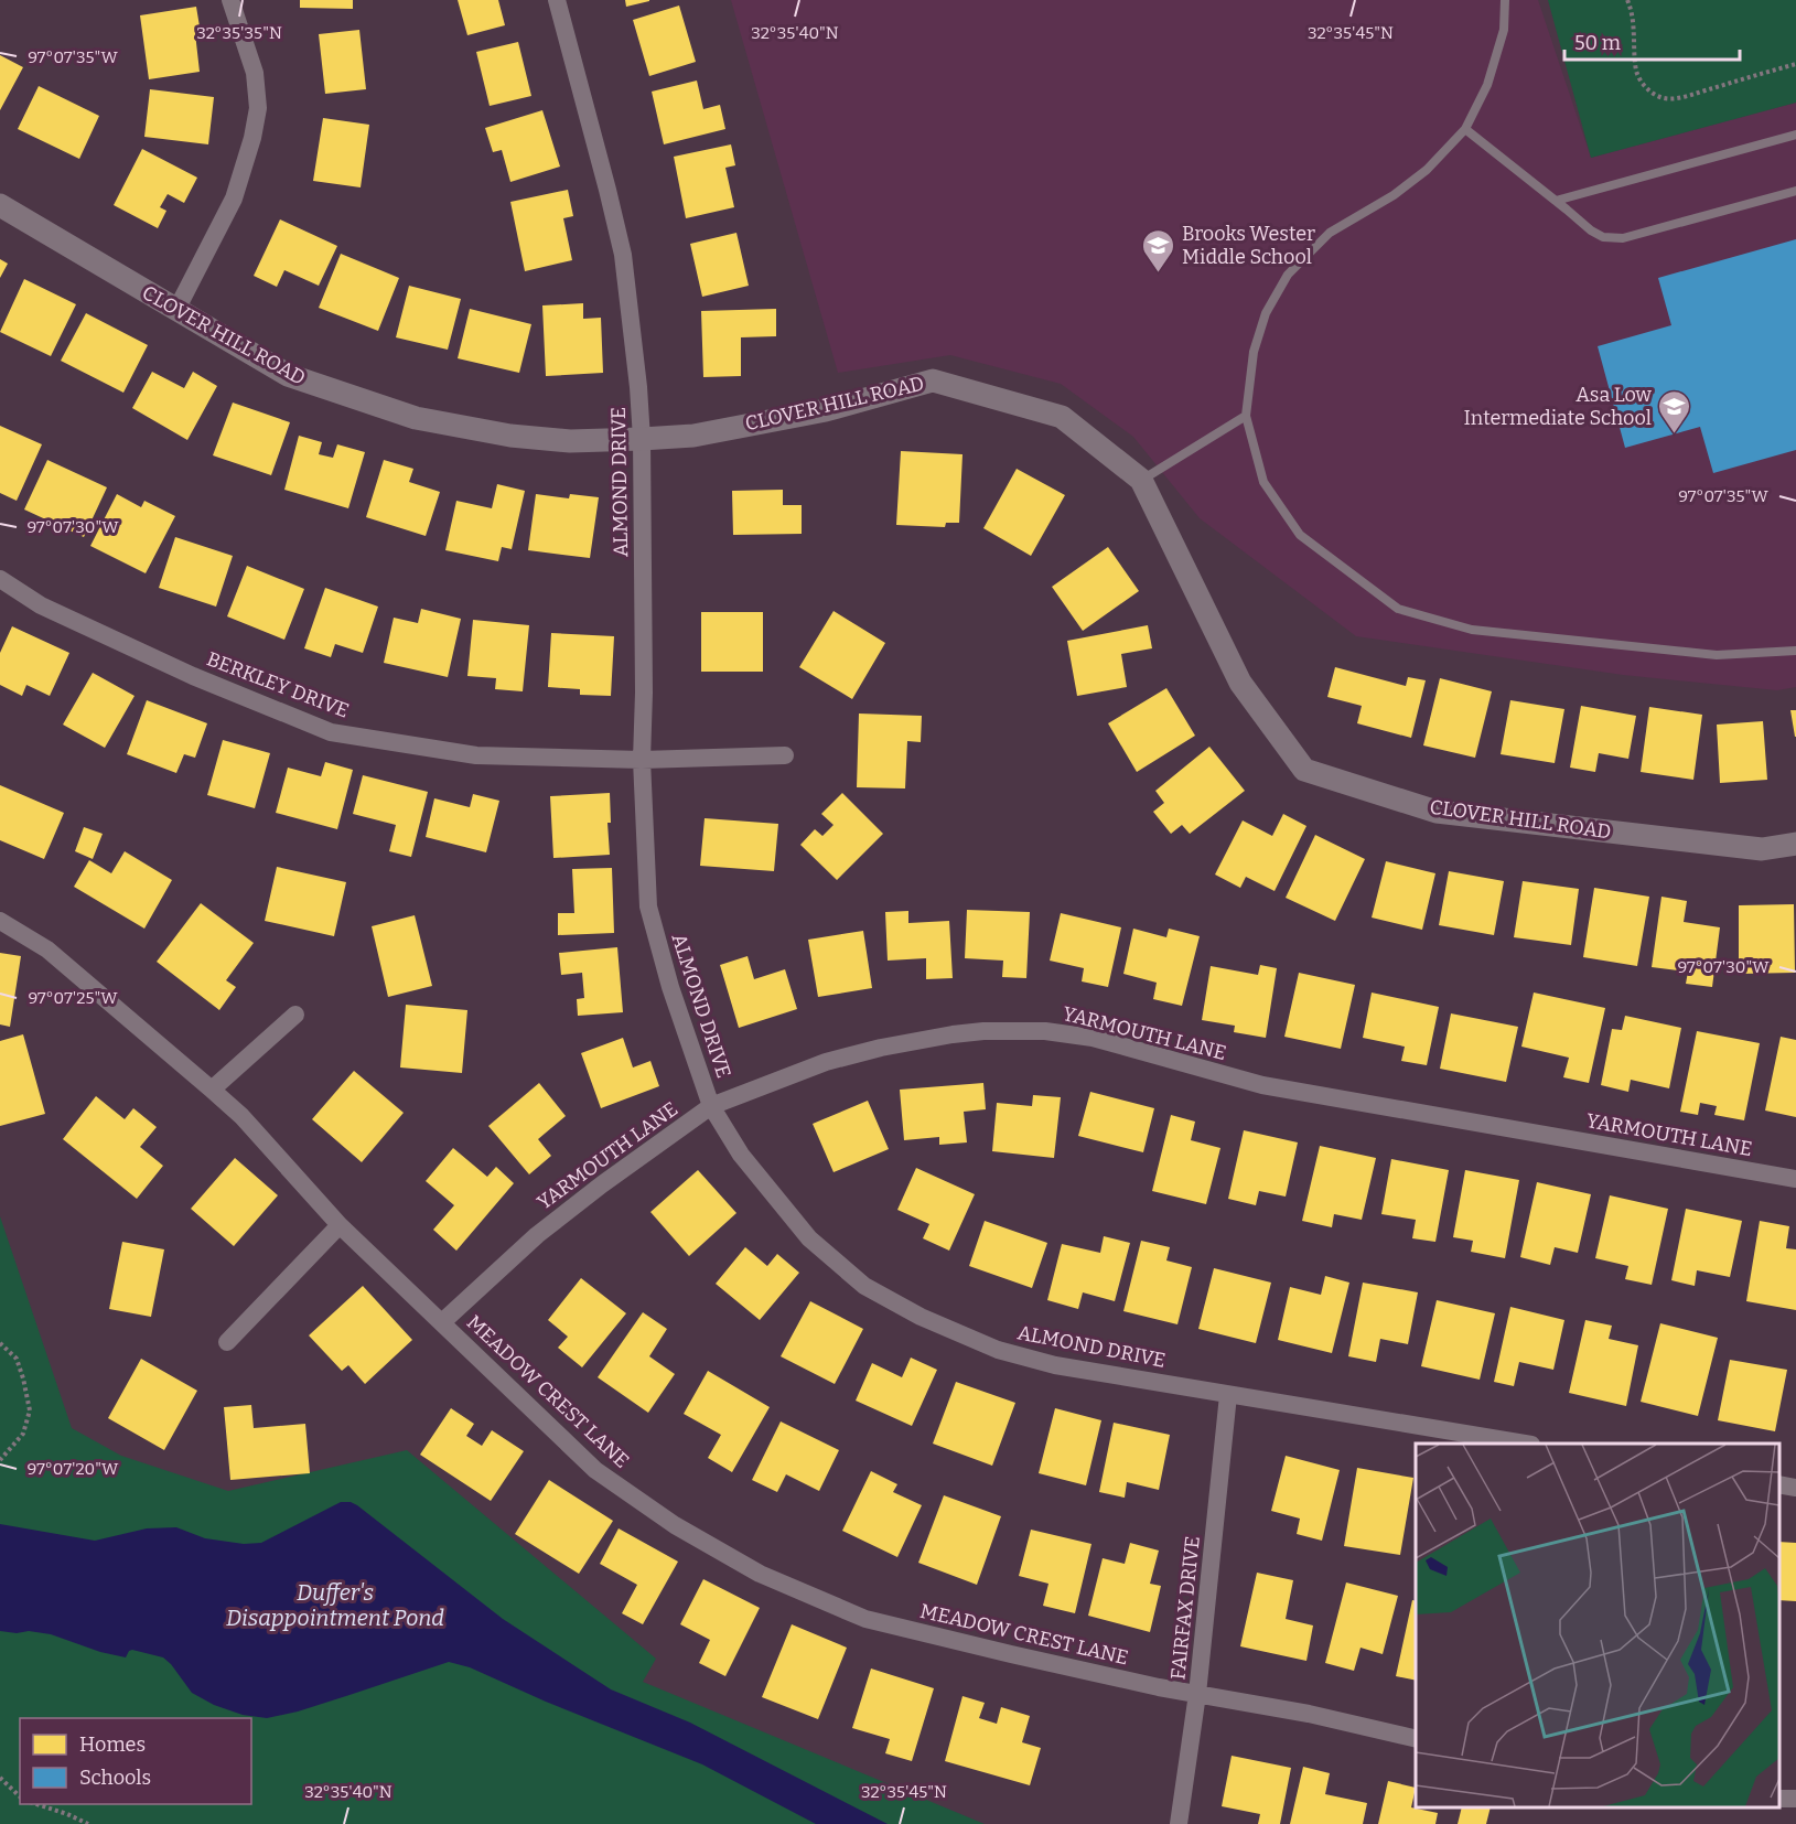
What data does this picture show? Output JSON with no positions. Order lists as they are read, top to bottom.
{
  "streets": {
    "street": [
      "CLOVER HILL ROAD",
      "ALMOND DRIVE",
      "BERKLEY DRIVE",
      "YARMOUTH LANE",
      "MEADOW CREST LANE",
      "FAIRFAX DRIVE"
    ]
  },
  "crossings": [
    ["CLOVER HILL ROAD", "ALMOND DRIVE"],
    ["ALMOND DRIVE", "BERKLEY DRIVE"],
    ["ALMOND DRIVE", "YARMOUTH LANE"],
    ["ALMOND DRIVE", "FAIRFAX DRIVE"],
    ["YARMOUTH LANE", "MEADOW CREST LANE"],
    ["MEADOW CREST LANE", "FAIRFAX DRIVE"]
  ],
  "water": ["Duffer's Disappointment Pond"],
  "places": {
    "school or university": ["Brooks Wester Middle School", "Asa Low Intermediate School"]
  },
  "legend": ["Homes", "Schools"],
  "scale_bar": "50 m",
  "coordinates": [
    "32°35'40\"N",
    "32°35'45\"N",
    "32°35'35\"N",
    "97°07'35\"W",
    "97°07'30\"W",
    "97°07'25\"W",
    "97°07'20\"W"
  ]
}
